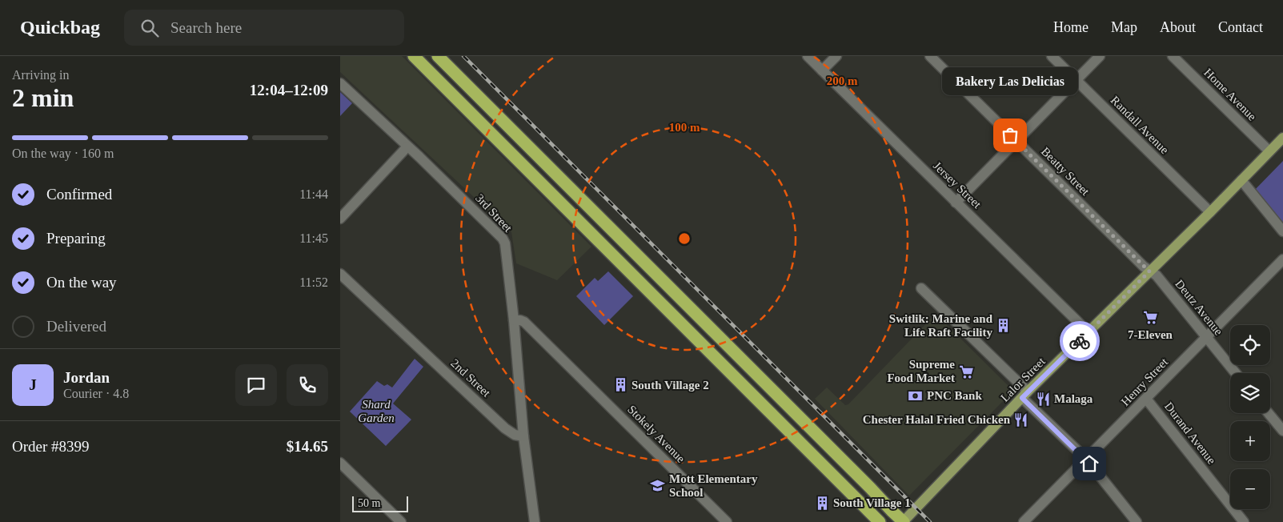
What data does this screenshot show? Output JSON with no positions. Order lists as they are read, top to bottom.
{
  "streets": {
    "main road": ["Lalor Street"],
    "street": [
      "Home Avenue",
      "Randall Avenue",
      "Beatty Street",
      "Jersey Street",
      "3rd Street",
      "Deutz Avenue",
      "2nd Street",
      "Henry Street",
      "Durand Avenue",
      "Stokely Avenue"
    ]
  },
  "crossings": [
    ["Home Avenue", "Lalor Street"],
    ["Randall Avenue", "Lalor Street"],
    ["Beatty Street", "Deutz Avenue"],
    ["Beatty Street", "Lalor Street"],
    ["Jersey Street", "Lalor Street"],
    ["3rd Street", "2nd Street"],
    ["3rd Street", "Stokely Avenue"],
    ["Deutz Avenue", "Lalor Street"],
    ["Deutz Avenue", "Henry Street"],
    ["Henry Street", "Durand Avenue"]
  ],
  "parks": ["Shard Garden"],
  "places": {
    "other": ["Bakery Las Delicias"],
    "supermarket": ["7-Eleven", "Supreme Food Market"],
    "building": ["Switlik: Marine and Life Raft Facility", "South Village 2", "South Village 1"],
    "bank": ["PNC Bank"],
    "restaurant": ["Malaga", "Chester Halal Fried Chicken"],
    "school or university": ["Mott Elementary School"]
  },
  "scale_bar": "50 m",
  "page": {
    "header": "Quickbag",
    "search": "Search here",
    "nav": [
      "Home",
      "Map",
      "About",
      "Contact"
    ],
    "heading": ["2 min", "Arriving in", "12:04–12:09"],
    "panel": [
      "Jordan",
      "Courier · 4.8",
      "Order #8399",
      "$14.65"
    ],
    "bubble": "Bakery Las Delicias",
    "bar": "On the way · 160 m",
    "list": [
      ["Confirmed", "11:44"],
      ["Preparing", "11:45"],
      ["On the way", "11:52"],
      "Delivered"
    ],
    "map_buttons": ["+", "−"],
    "round": "J",
    "scale": "50 m"
  },
  "rings": ["200 m", "100 m"]
}
